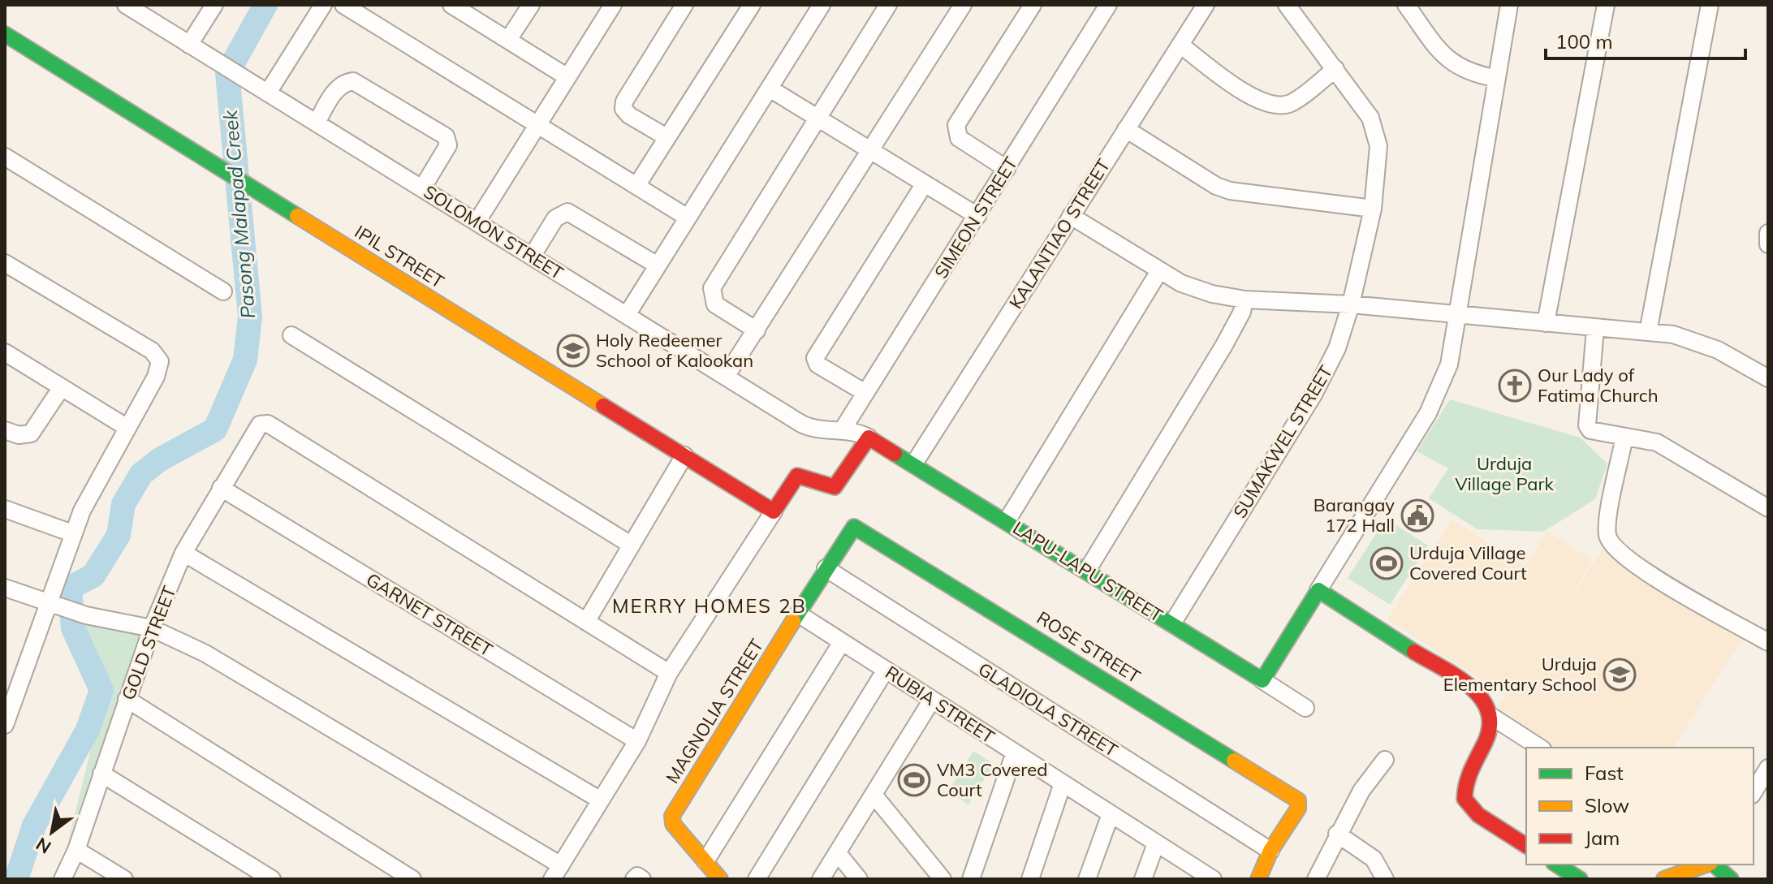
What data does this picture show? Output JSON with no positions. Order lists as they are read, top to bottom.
{
  "streets": {
    "street": [
      "SIMEON STREET",
      "SOLOMON STREET",
      "KALANTIAO STREET",
      "IPIL STREET",
      "SUMAKWEL STREET",
      "LAPU-LAPU STREET",
      "GARNET STREET",
      "GOLD STREET",
      "ROSE STREET",
      "RUBIA STREET",
      "GLADIOLA STREET",
      "MAGNOLIA STREET"
    ]
  },
  "crossings": [
    ["SIMEON STREET", "SOLOMON STREET"],
    ["SOLOMON STREET", "LAPU-LAPU STREET"],
    ["KALANTIAO STREET", "LAPU-LAPU STREET"],
    ["SUMAKWEL STREET", "LAPU-LAPU STREET"],
    ["GARNET STREET", "GOLD STREET"],
    ["ROSE STREET", "GLADIOLA STREET"],
    ["ROSE STREET", "MAGNOLIA STREET"],
    ["RUBIA STREET", "MAGNOLIA STREET"],
    ["GLADIOLA STREET", "MAGNOLIA STREET"]
  ],
  "districts": ["MERRY HOMES 2B"],
  "water": ["Pasong Malapad Creek"],
  "parks": ["Urduja Village Park"],
  "places": {
    "school or university": ["Holy Redeemer School of Kalookan", "Urduja Elementary School"],
    "church": ["Our Lady of Fatima Church"],
    "public building": ["Barangay 172 Hall"],
    "sports": ["Urduja Village Covered Court", "VM3 Covered Court"]
  },
  "legend": ["Fast", "Slow", "Jam"],
  "scale_bar": "100 m",
  "north": "bottom left"
}
